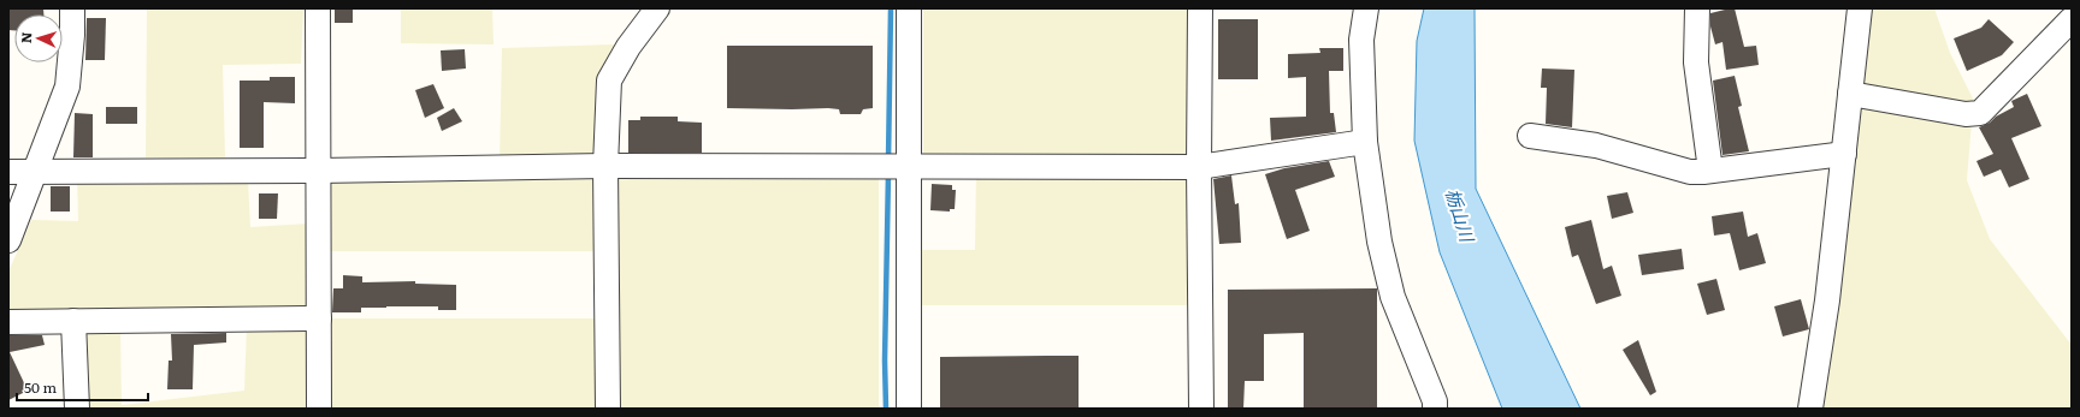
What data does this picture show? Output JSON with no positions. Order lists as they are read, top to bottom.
{
  "water": ["栃山川"],
  "scale_bar": "50 m",
  "north": "left"
}
